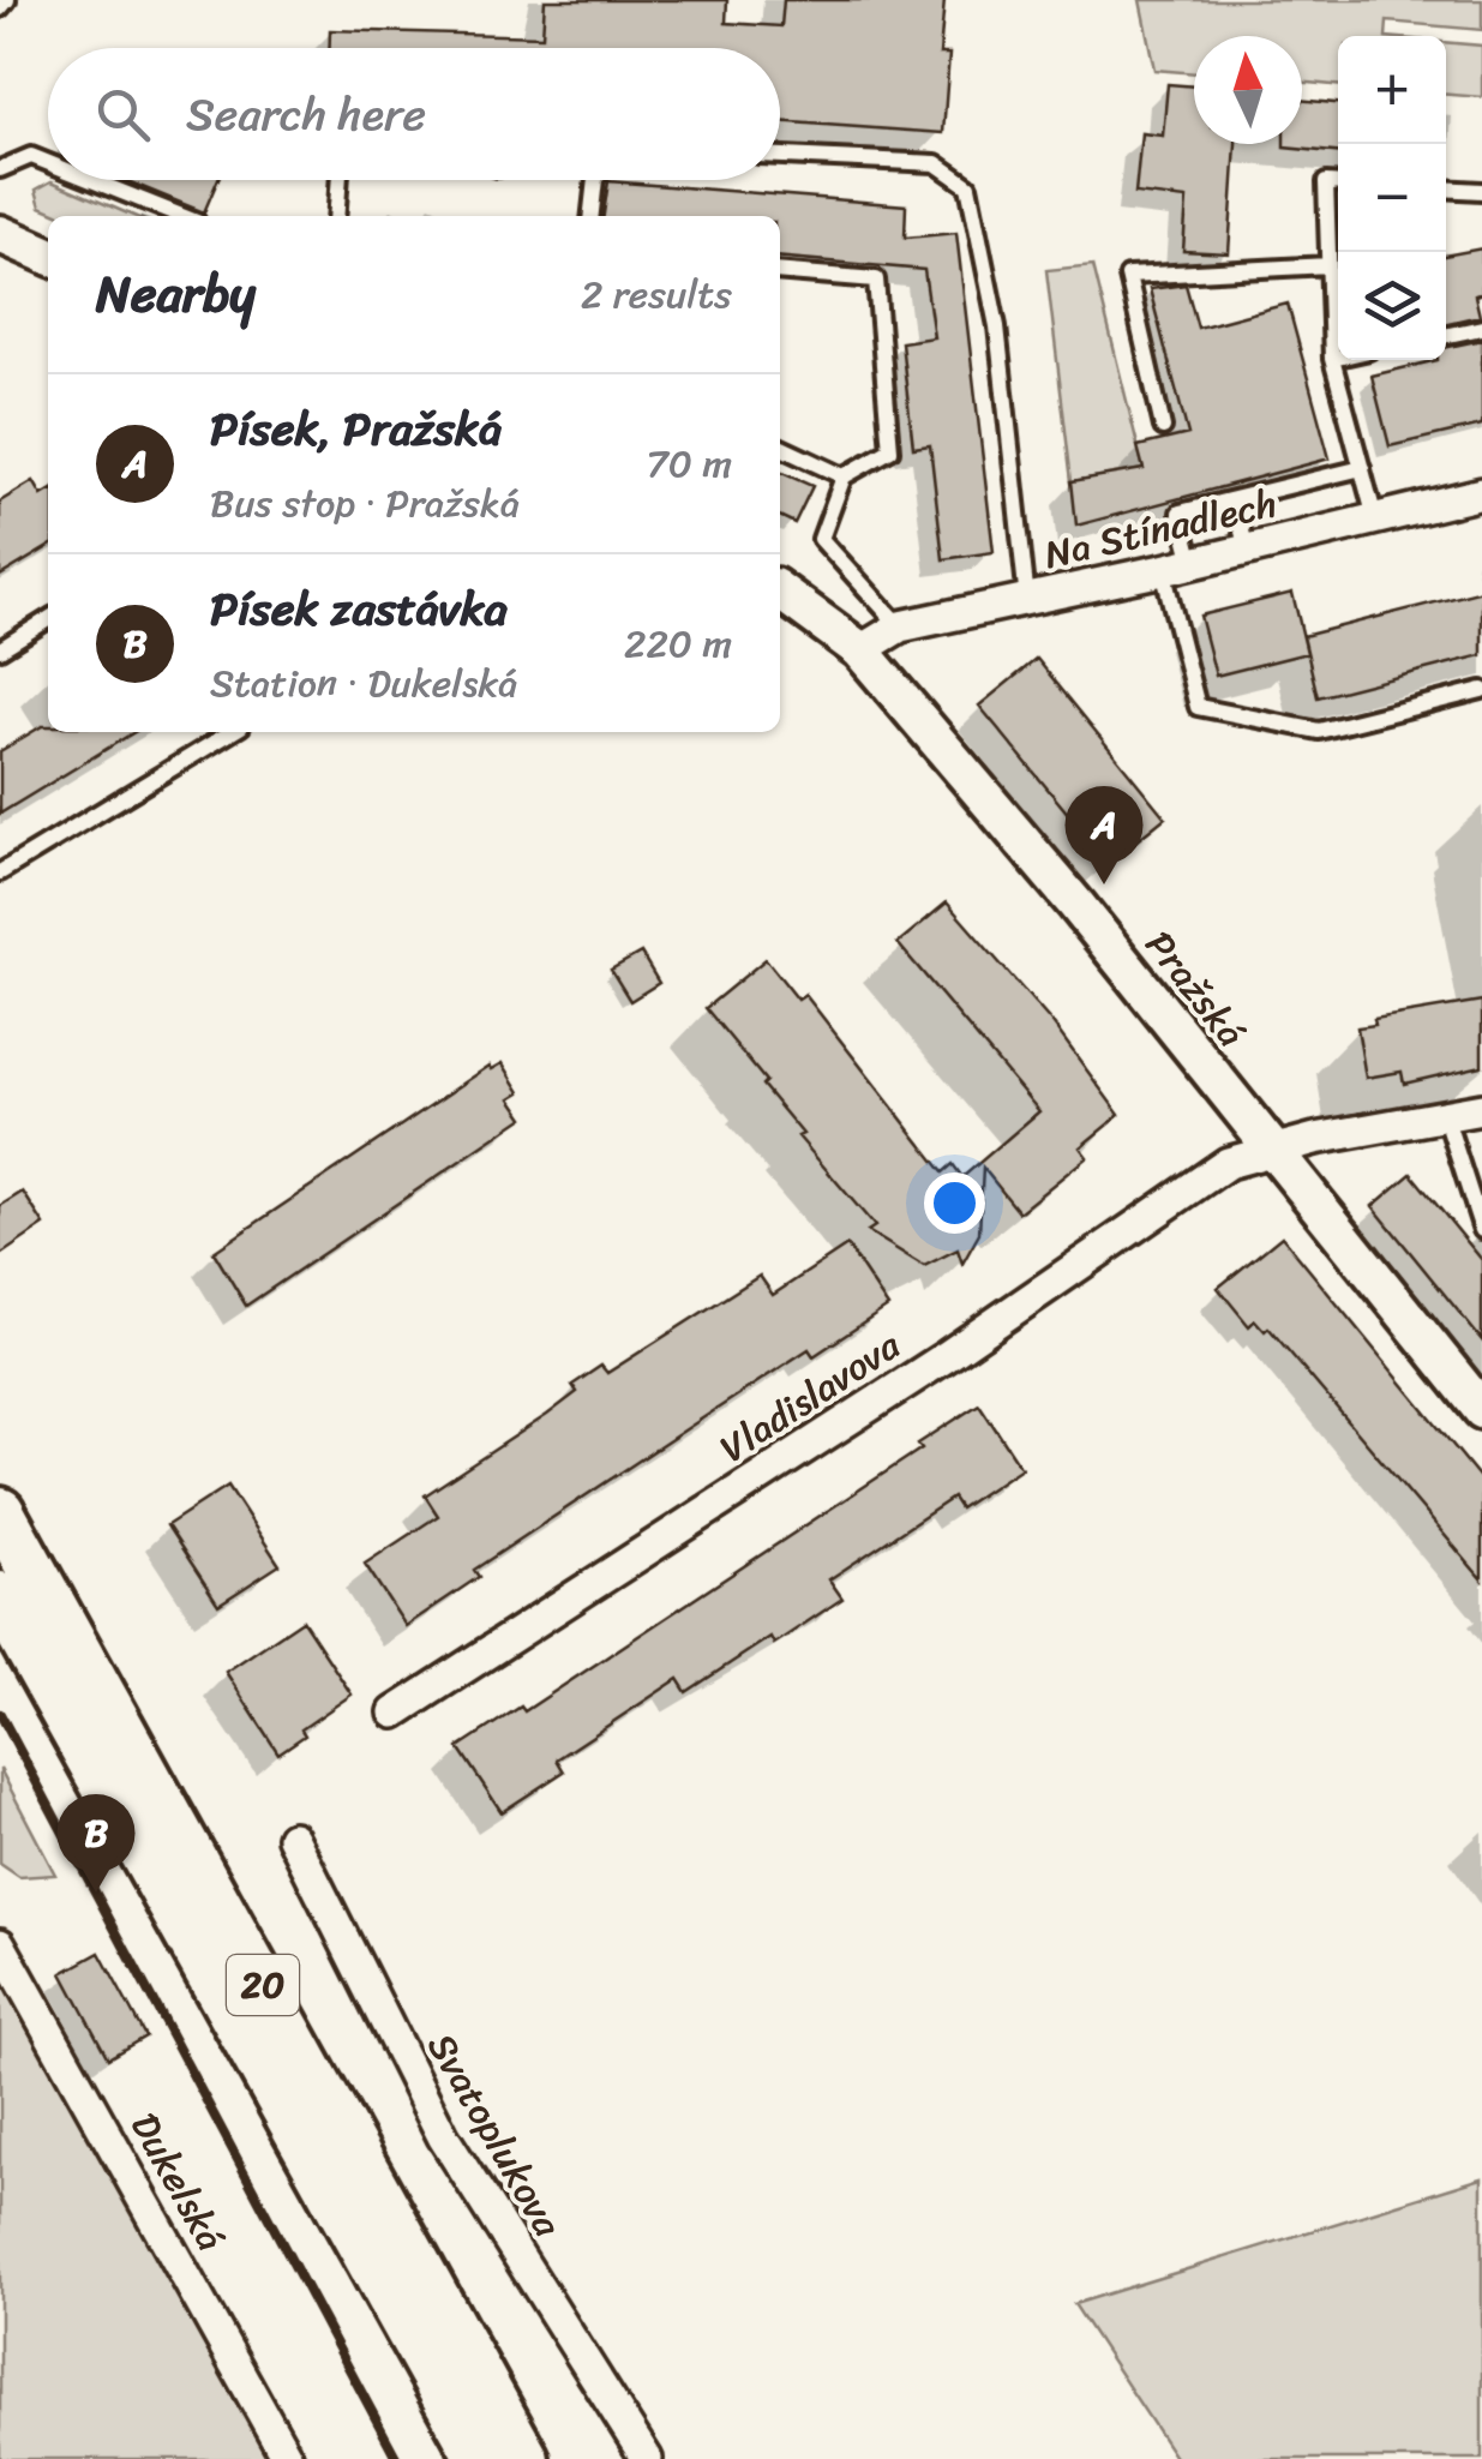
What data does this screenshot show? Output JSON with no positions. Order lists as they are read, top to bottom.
{
  "streets": {
    "highway": ["20"],
    "street": [
      "Na Stínadlech",
      "Pražská",
      "Vladislavova",
      "Svatoplukova",
      "Dukelská"
    ]
  },
  "crossings": [
    ["Na Stínadlech", "Pražská"],
    ["Pražská", "Vladislavova"]
  ],
  "north": "top",
  "page": {
    "map_buttons": ["+", "−"],
    "search": "Search here",
    "heading": ["Nearby", "2 results"],
    "list": [
      {
        "mark": "A",
        "name": "Písek, Pražská",
        "note": "Bus stop · Pražská",
        "value": "70 m"
      },
      {
        "mark": "B",
        "name": "Písek zastávka",
        "note": "Station · Dukelská",
        "value": "220 m"
      }
    ],
    "pins": ["A", "B"]
  }
}
